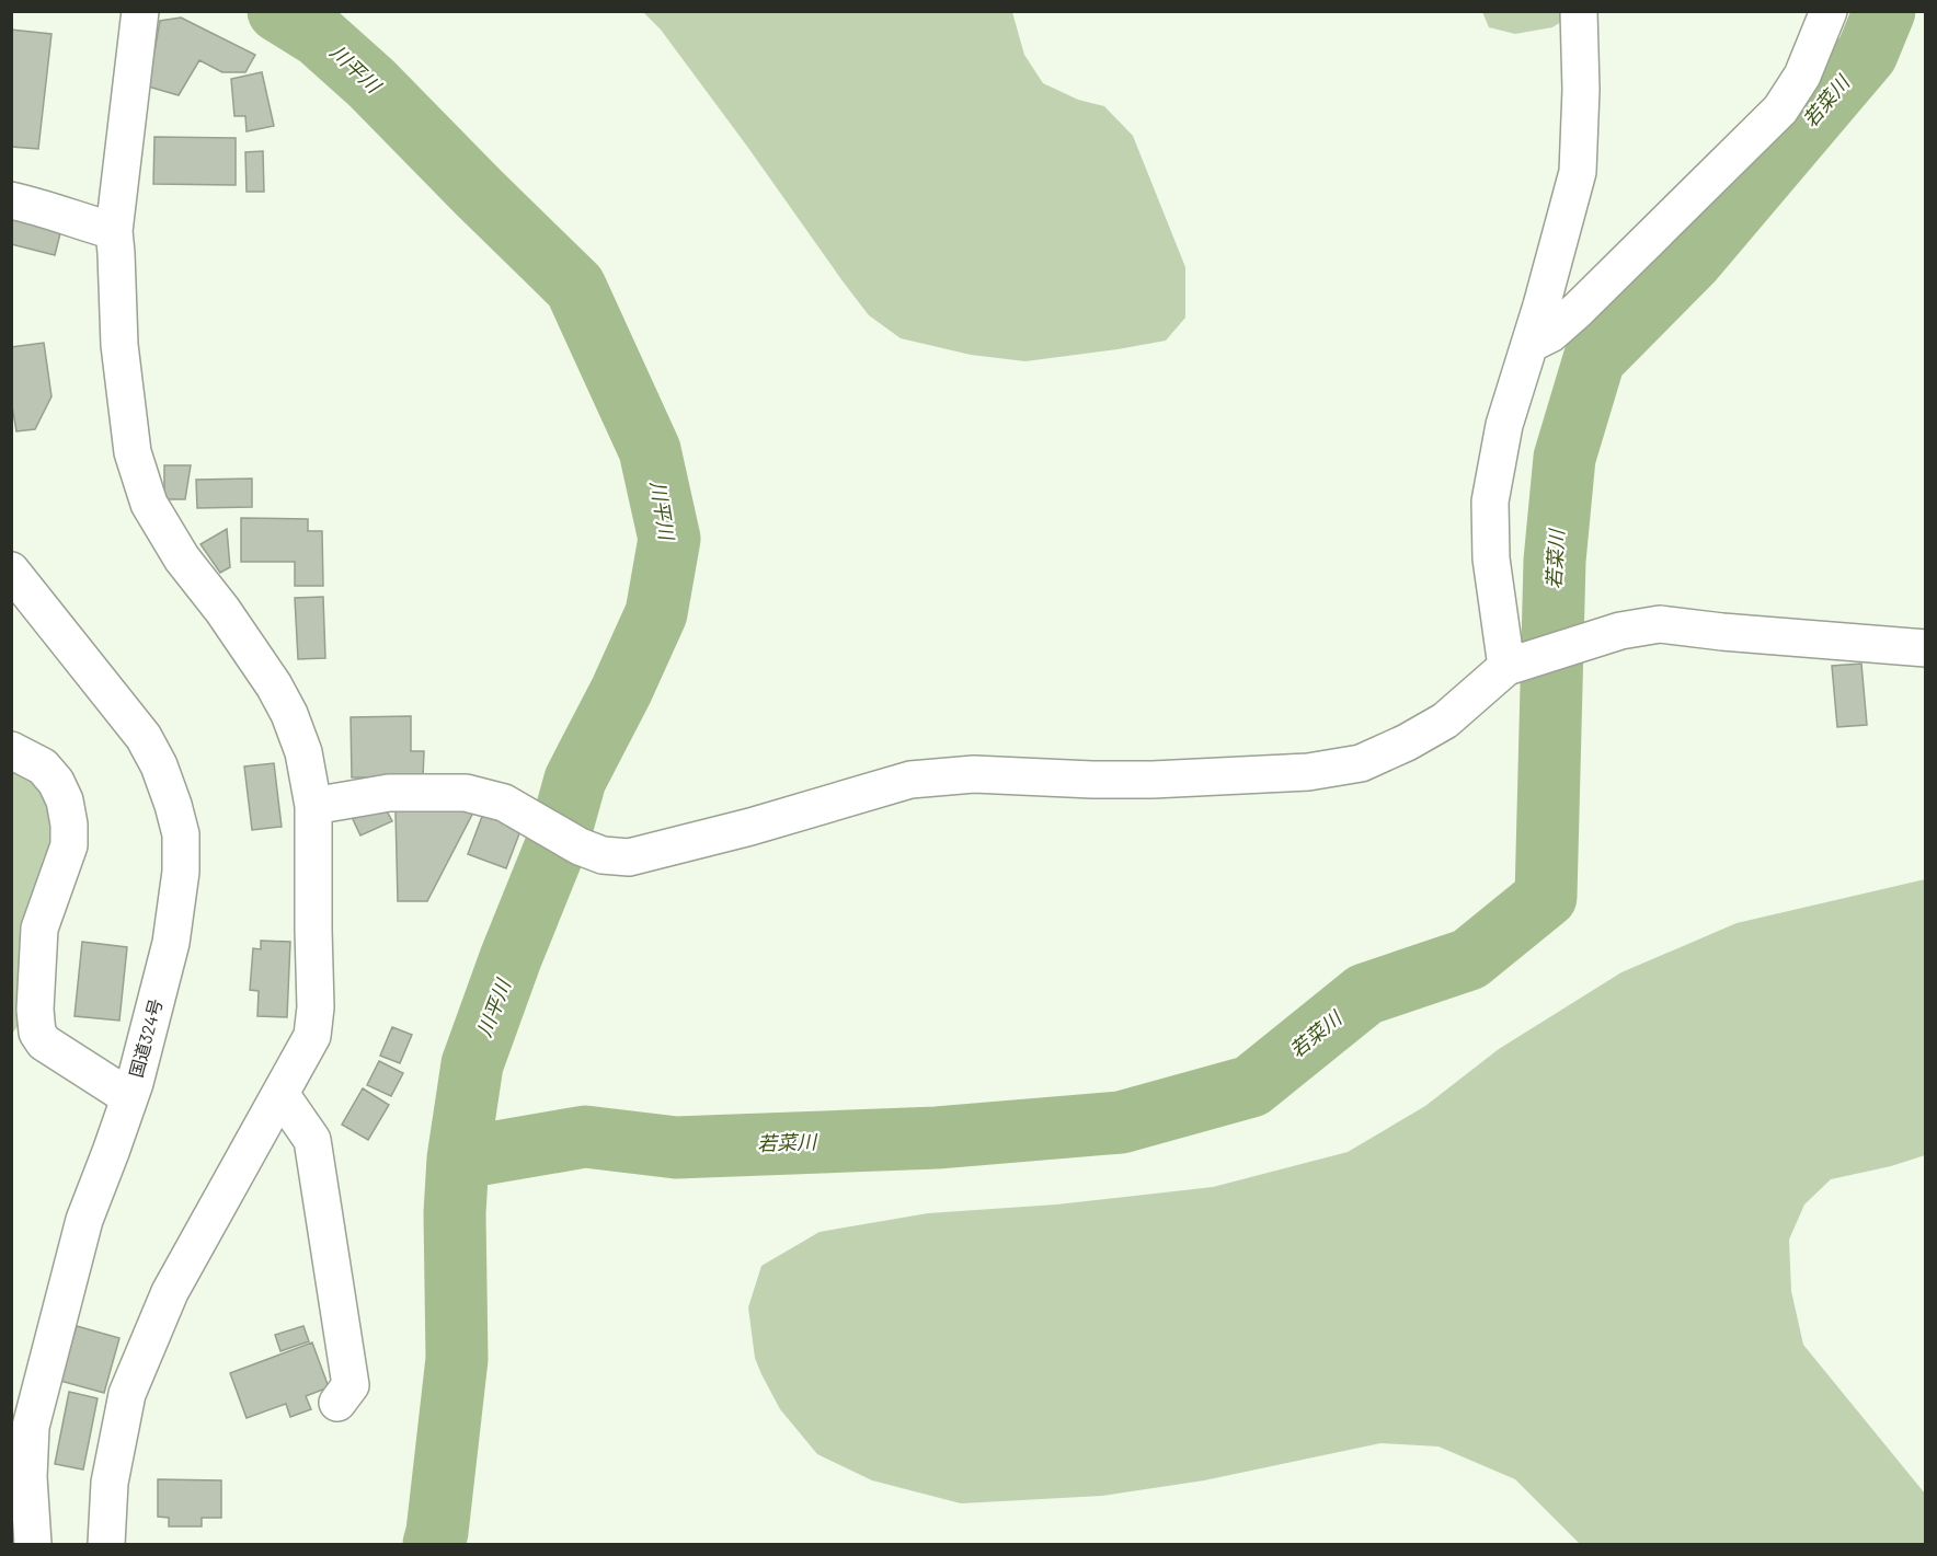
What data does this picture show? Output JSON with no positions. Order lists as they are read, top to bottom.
{
  "streets": {
    "main road": ["国道324号"]
  },
  "water": ["川平川", "若菜川"]
}
